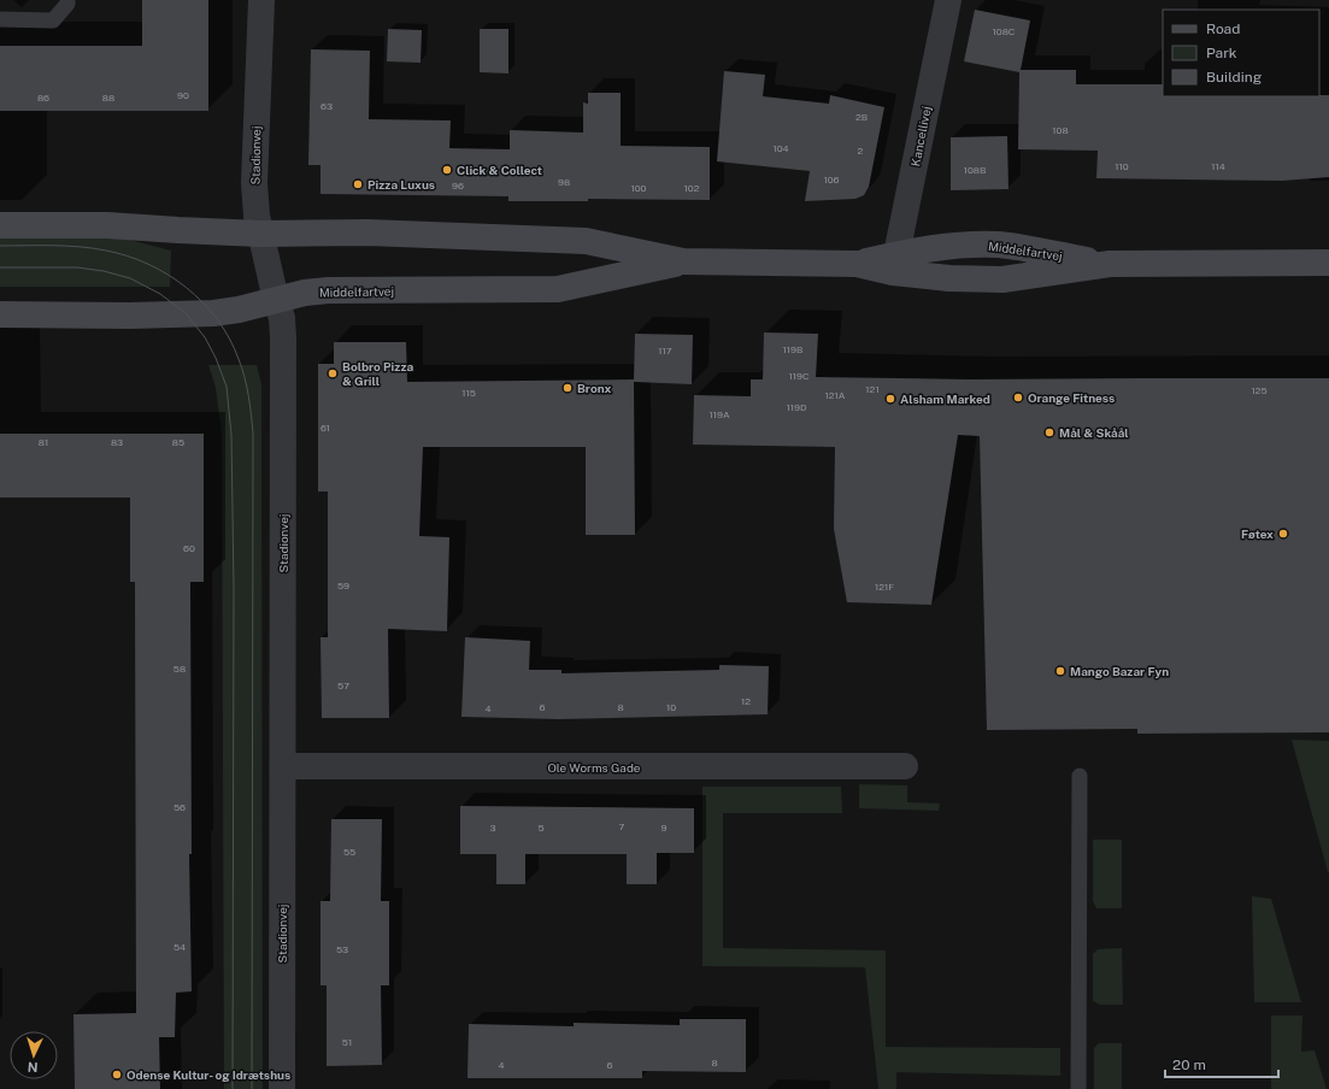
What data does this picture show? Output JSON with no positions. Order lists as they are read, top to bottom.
{
  "streets": {
    "street": [
      "Kancellivej",
      "Stadionvej",
      "Middelfartvej",
      "Ole Worms Gade"
    ]
  },
  "crossings": [
    ["Kancellivej", "Middelfartvej"],
    ["Stadionvej", "Middelfartvej"],
    ["Stadionvej", "Ole Worms Gade"]
  ],
  "places": [
    "Click & Collect",
    "Pizza Luxus",
    "Bolbro Pizza & Grill",
    "Bronx",
    "Orange Fitness",
    "Alsham Marked",
    "Mål & Skåål",
    "Føtex",
    "Mango Bazar Fyn",
    "Odense Kultur- og Idrætshus"
  ],
  "house_numbers": [
    "108C",
    "90",
    "86",
    "88",
    "63",
    "2B",
    "108",
    "104",
    "2",
    "110",
    "114",
    "108B",
    "106",
    "98",
    "96",
    "100",
    "102",
    "119B",
    "117",
    "119C",
    "121",
    "125",
    "115",
    "121A",
    "119D",
    "119A",
    "61",
    "81",
    "83",
    "85",
    "60",
    "59",
    "121F",
    "58",
    "57",
    "12",
    "6",
    "8",
    "10",
    "4",
    "56",
    "7",
    "3",
    "5",
    "9",
    "55",
    "54",
    "53",
    "51",
    "8",
    "4",
    "6"
  ],
  "legend": ["Road", "Park", "Building"],
  "scale_bar": "20 m",
  "north": "bottom"
}
